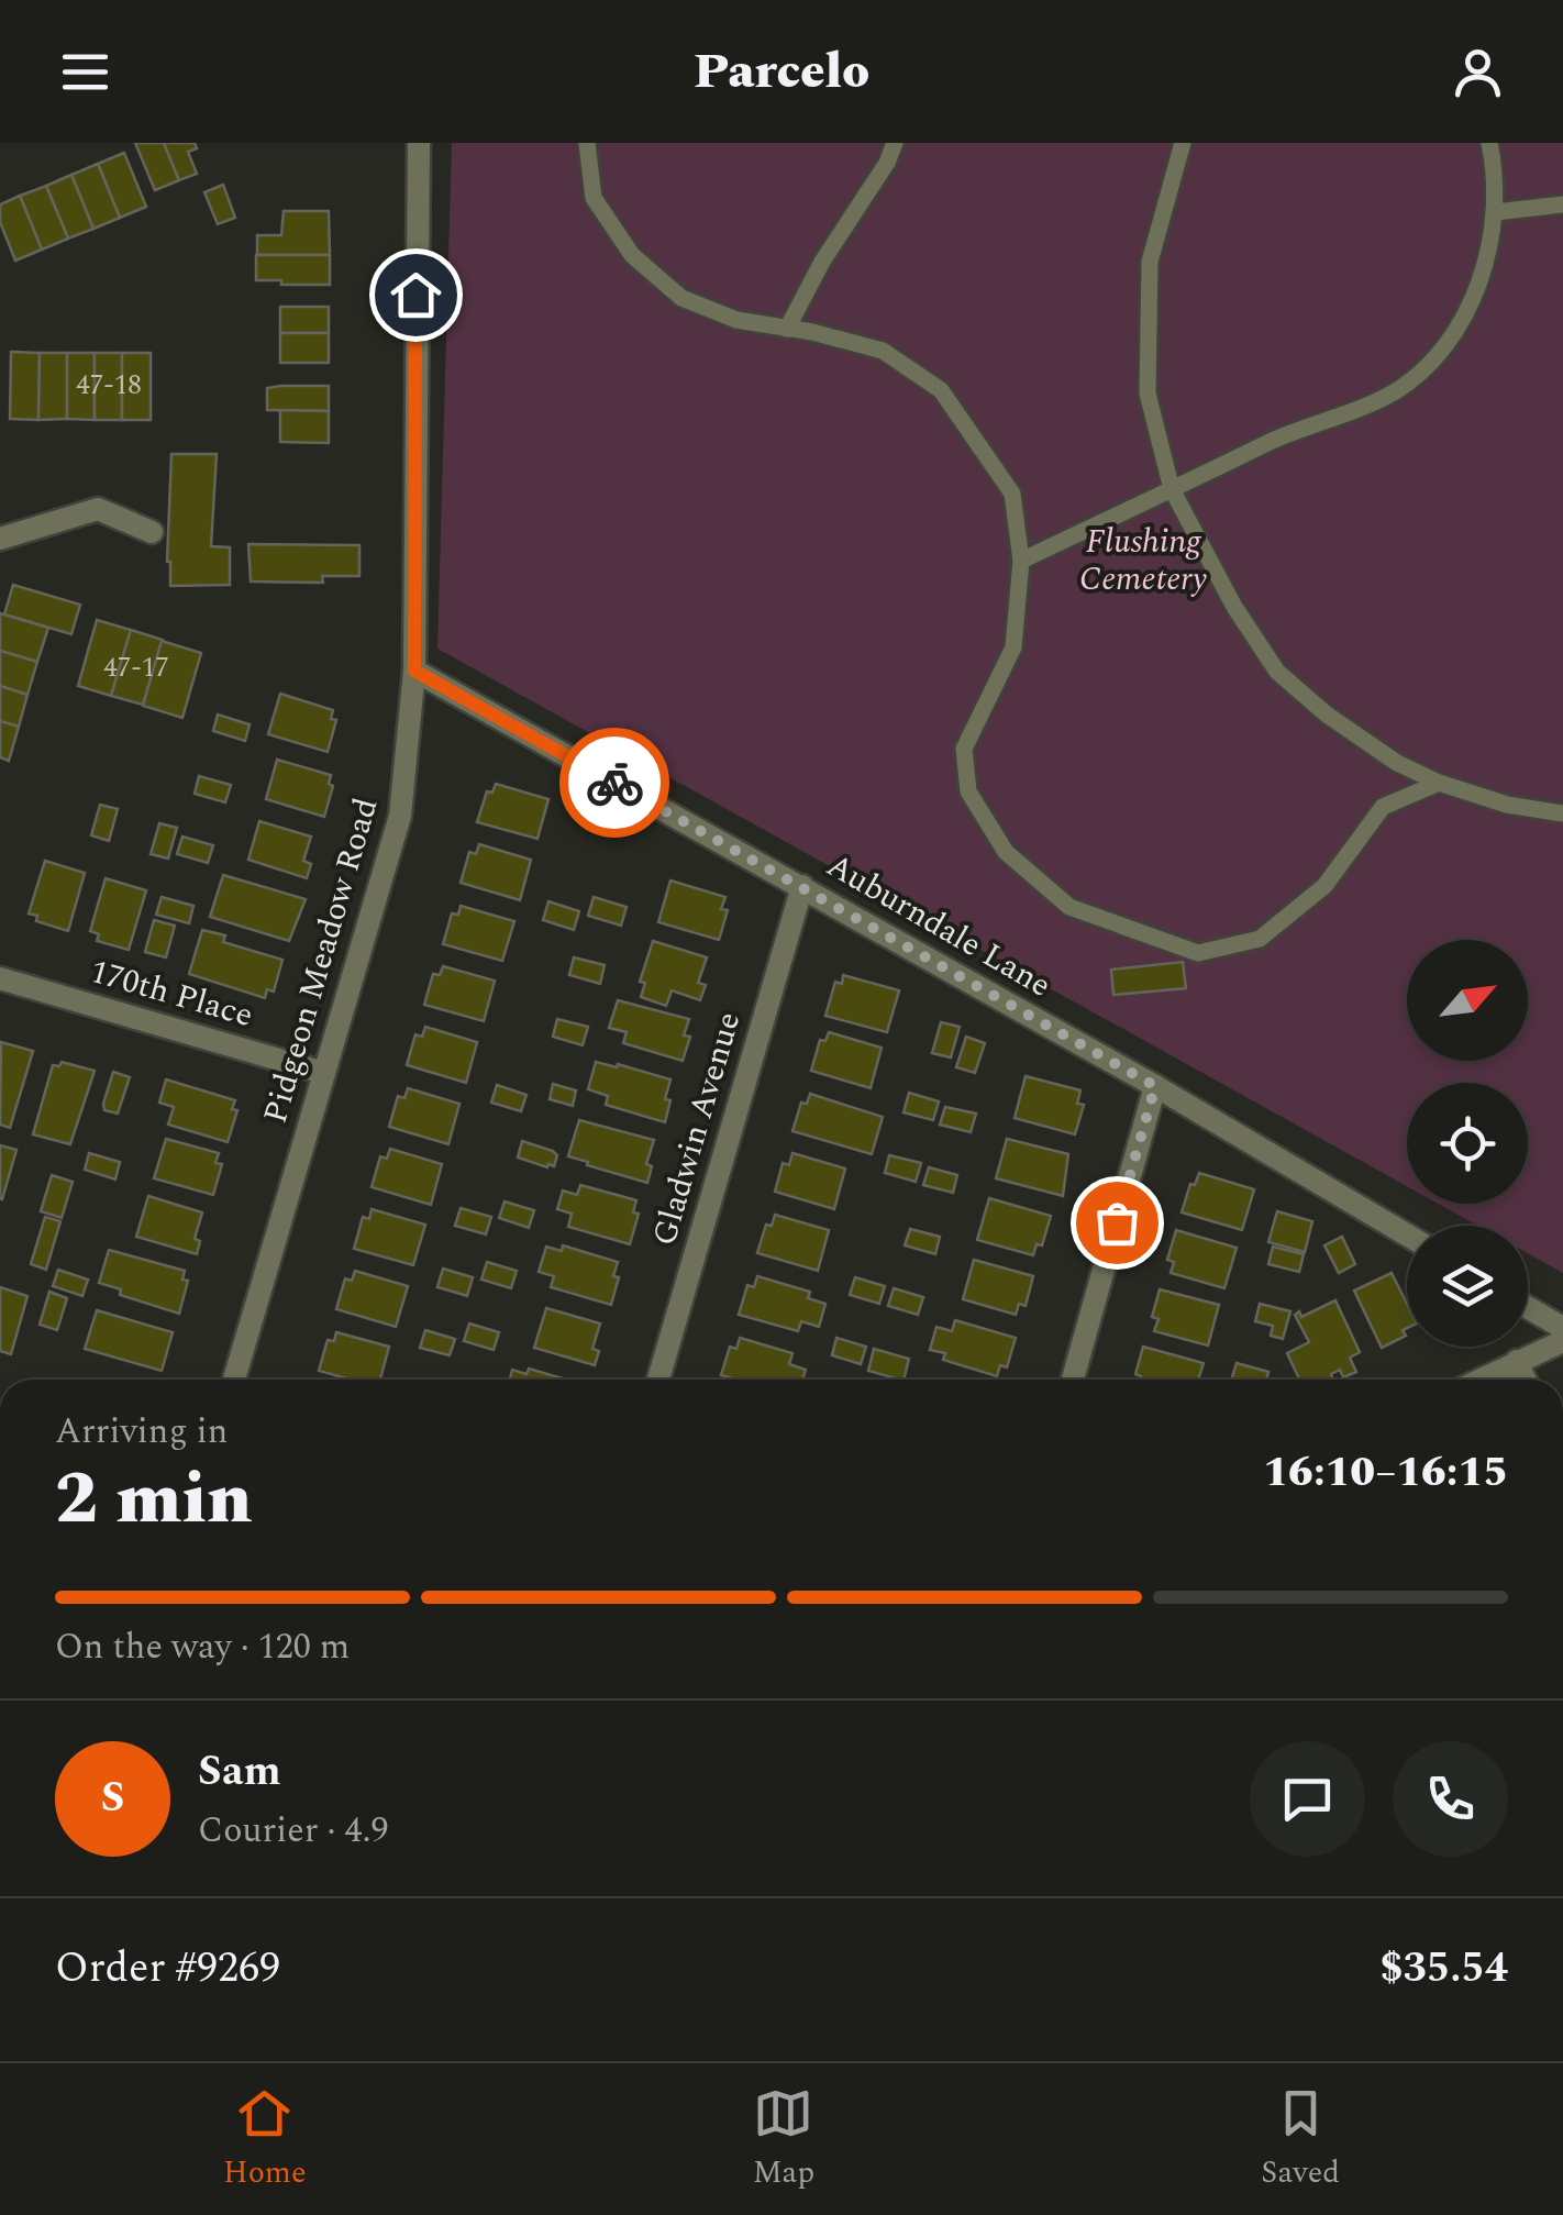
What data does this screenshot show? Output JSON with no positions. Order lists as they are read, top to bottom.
{
  "streets": {
    "street": [
      "Auburndale Lane",
      "Pidgeon Meadow Road",
      "170th Place",
      "Gladwin Avenue"
    ]
  },
  "crossings": [
    ["Auburndale Lane", "Pidgeon Meadow Road"],
    ["Auburndale Lane", "Gladwin Avenue"],
    ["Pidgeon Meadow Road", "170th Place"]
  ],
  "parks": ["Flushing Cemetery"],
  "house_numbers": ["47-18", "47-17"],
  "north": "top right",
  "page": {
    "header": "Parcelo",
    "heading": ["2 min", "Arriving in", "16:10–16:15"],
    "panel": [
      "Sam",
      "Courier · 4.9",
      "Order #9269",
      "$35.54"
    ],
    "bar": "On the way · 120 m",
    "round": "S",
    "tabs": ["Home", "Map", "Saved"]
  }
}
